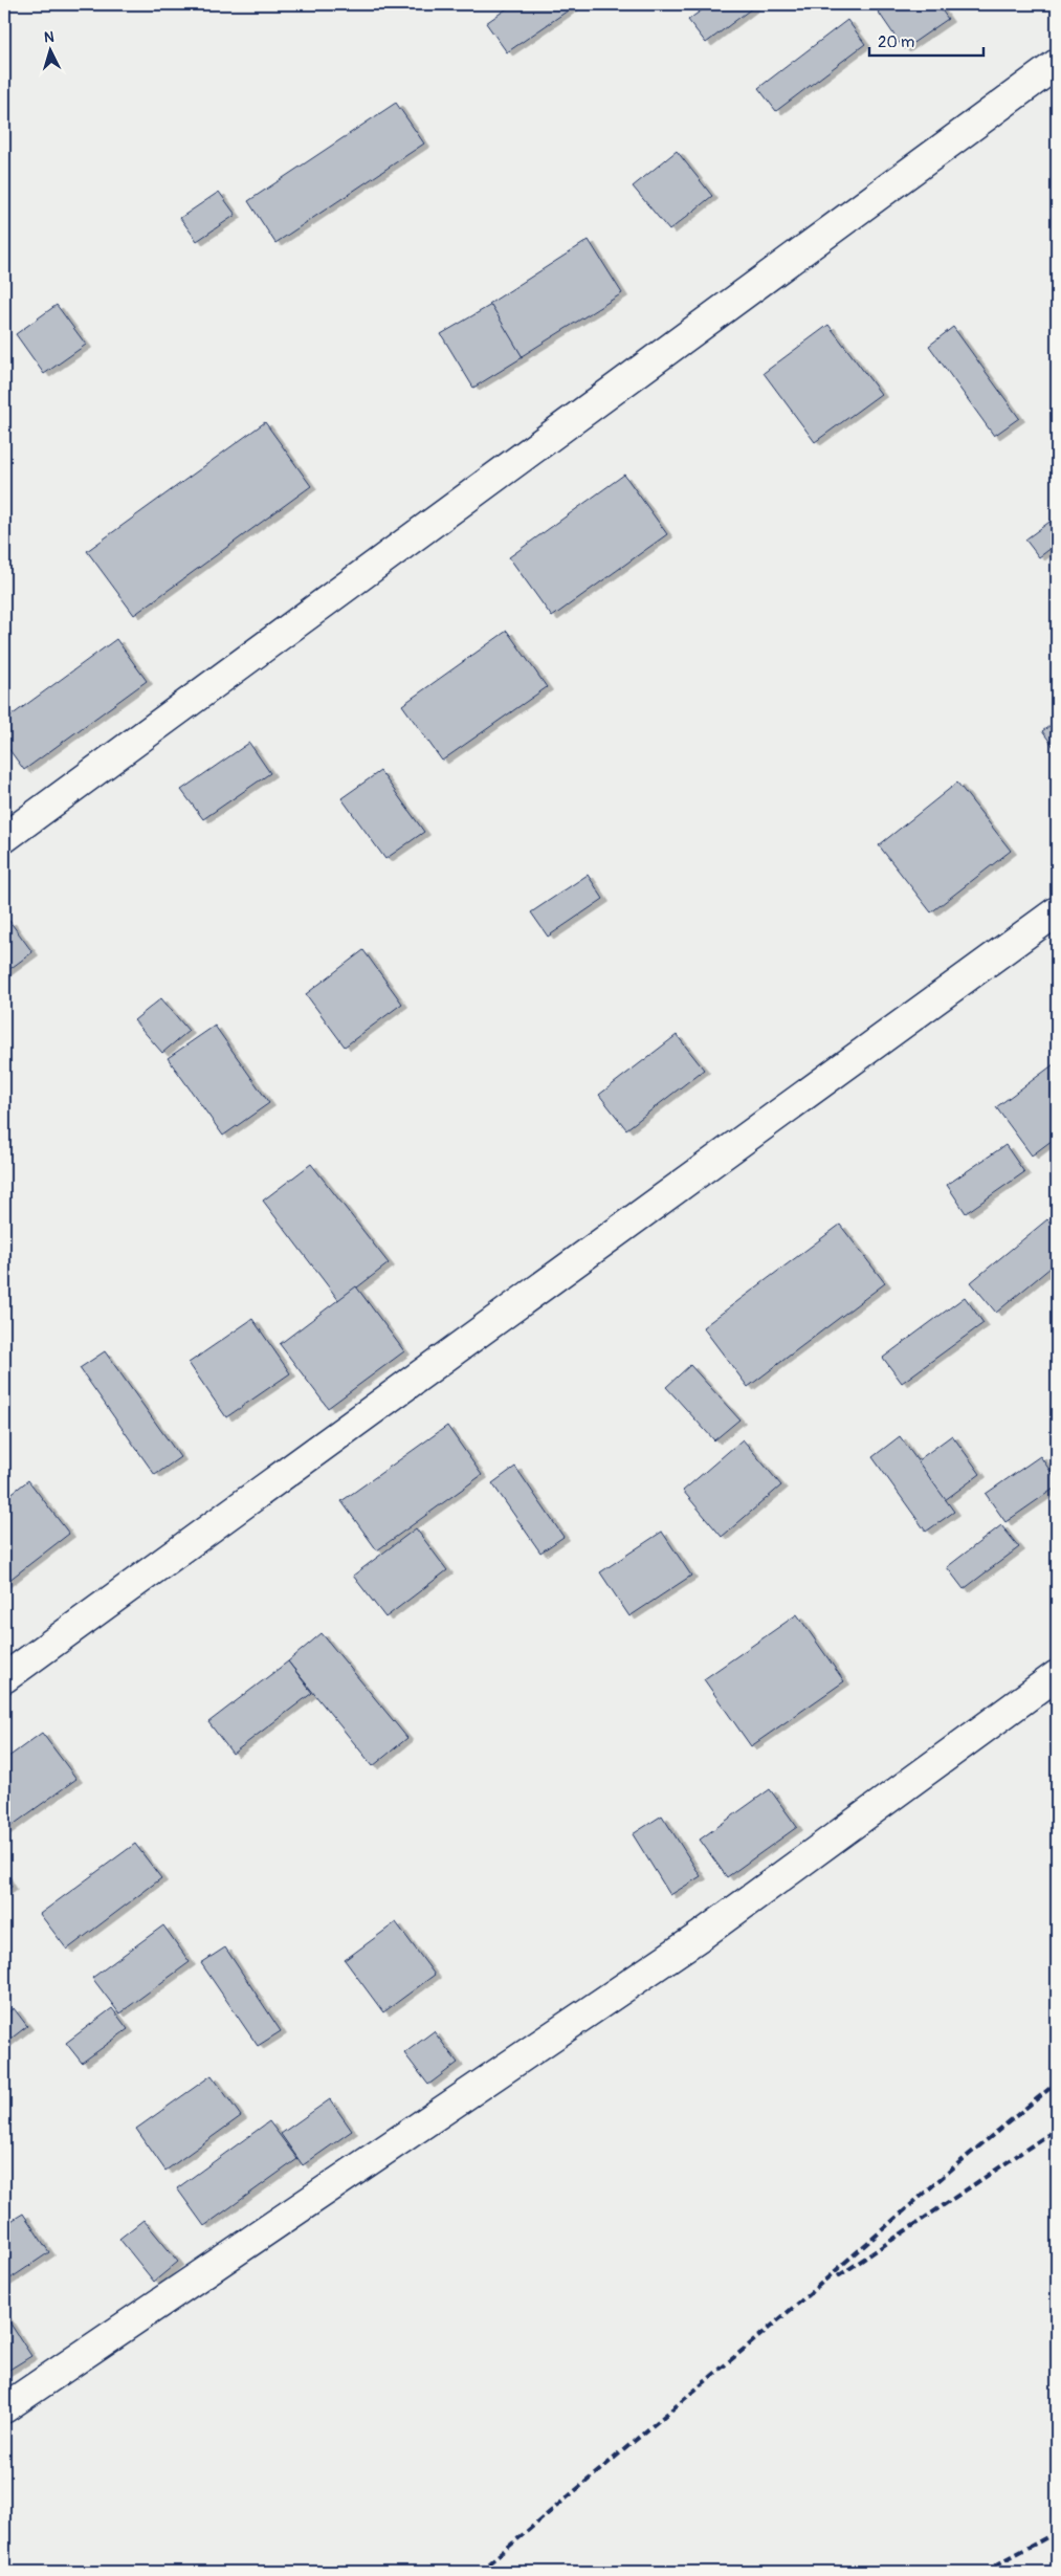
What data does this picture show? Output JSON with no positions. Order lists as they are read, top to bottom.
{
  "scale_bar": "20 m",
  "north": "top"
}
